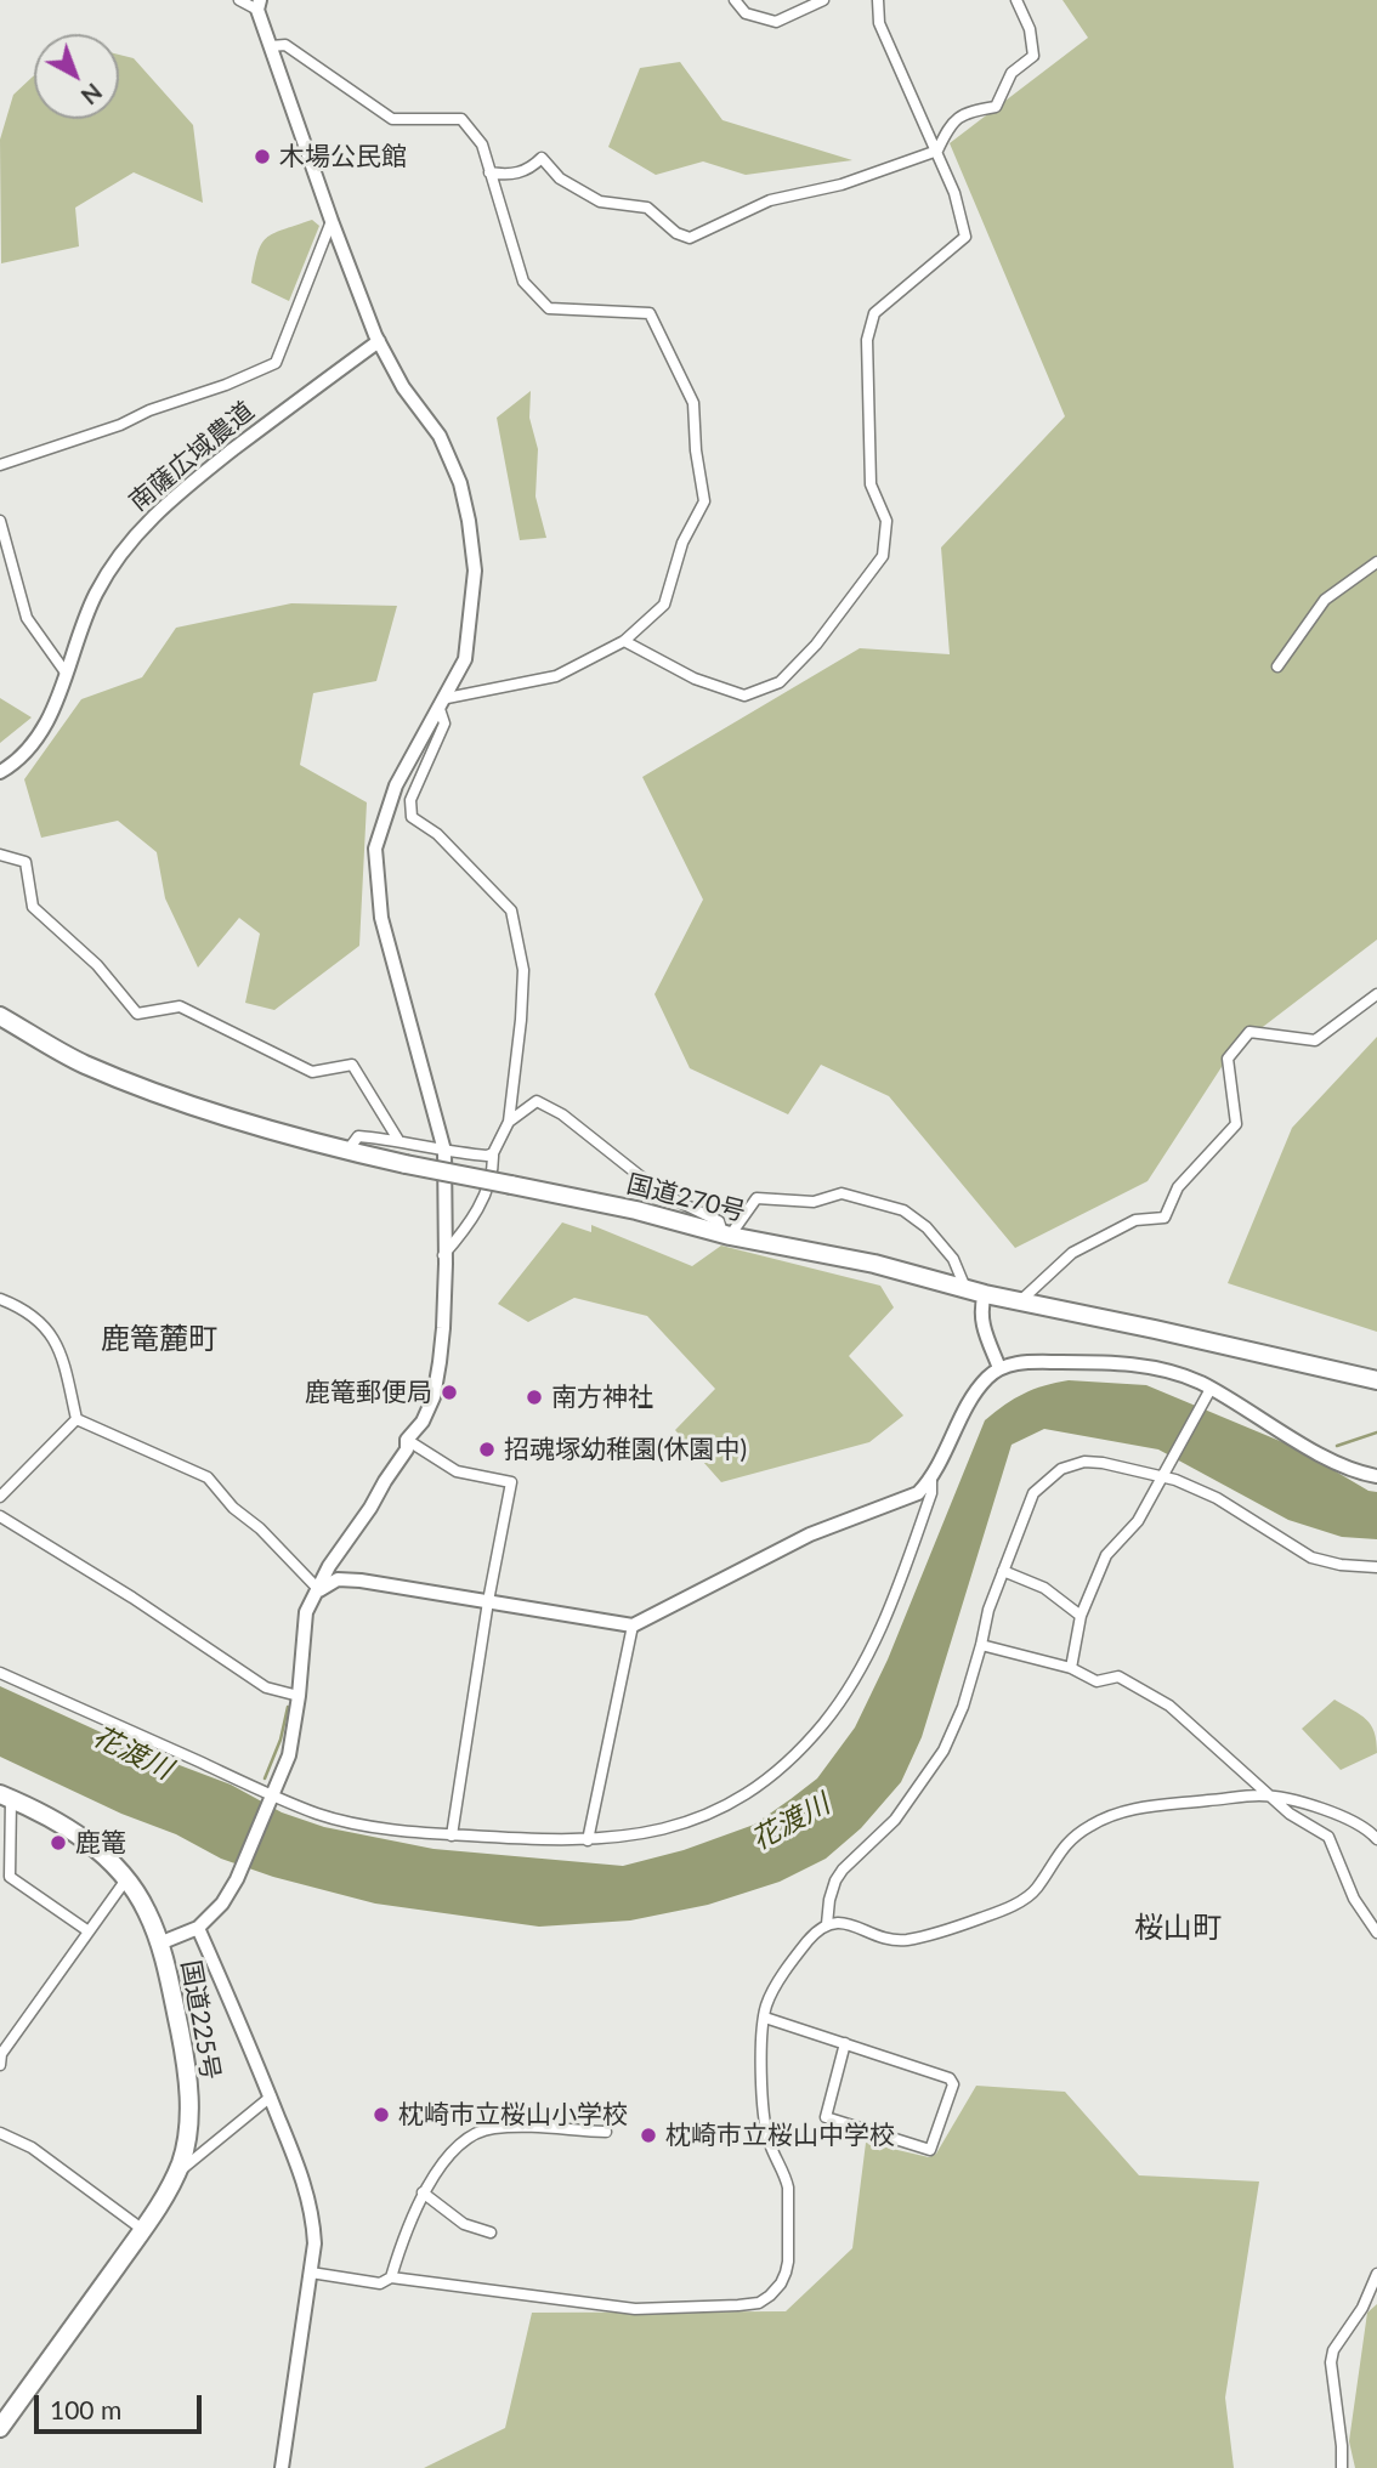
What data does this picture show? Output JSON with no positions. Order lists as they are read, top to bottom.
{
  "streets": {
    "highway": ["国道270号", "国道225号"],
    "street": ["南薩広域農道"]
  },
  "districts": ["鹿篭麓町", "桜山町"],
  "water": ["花渡川"],
  "places": [
    "木場公民館",
    "鹿篭郵便局",
    "南方神社",
    "招魂塚幼稚園(休園中)",
    "鹿篭",
    "枕崎市立桜山小学校",
    "枕崎市立桜山中学校"
  ],
  "scale_bar": "100 m",
  "north": "bottom right"
}
